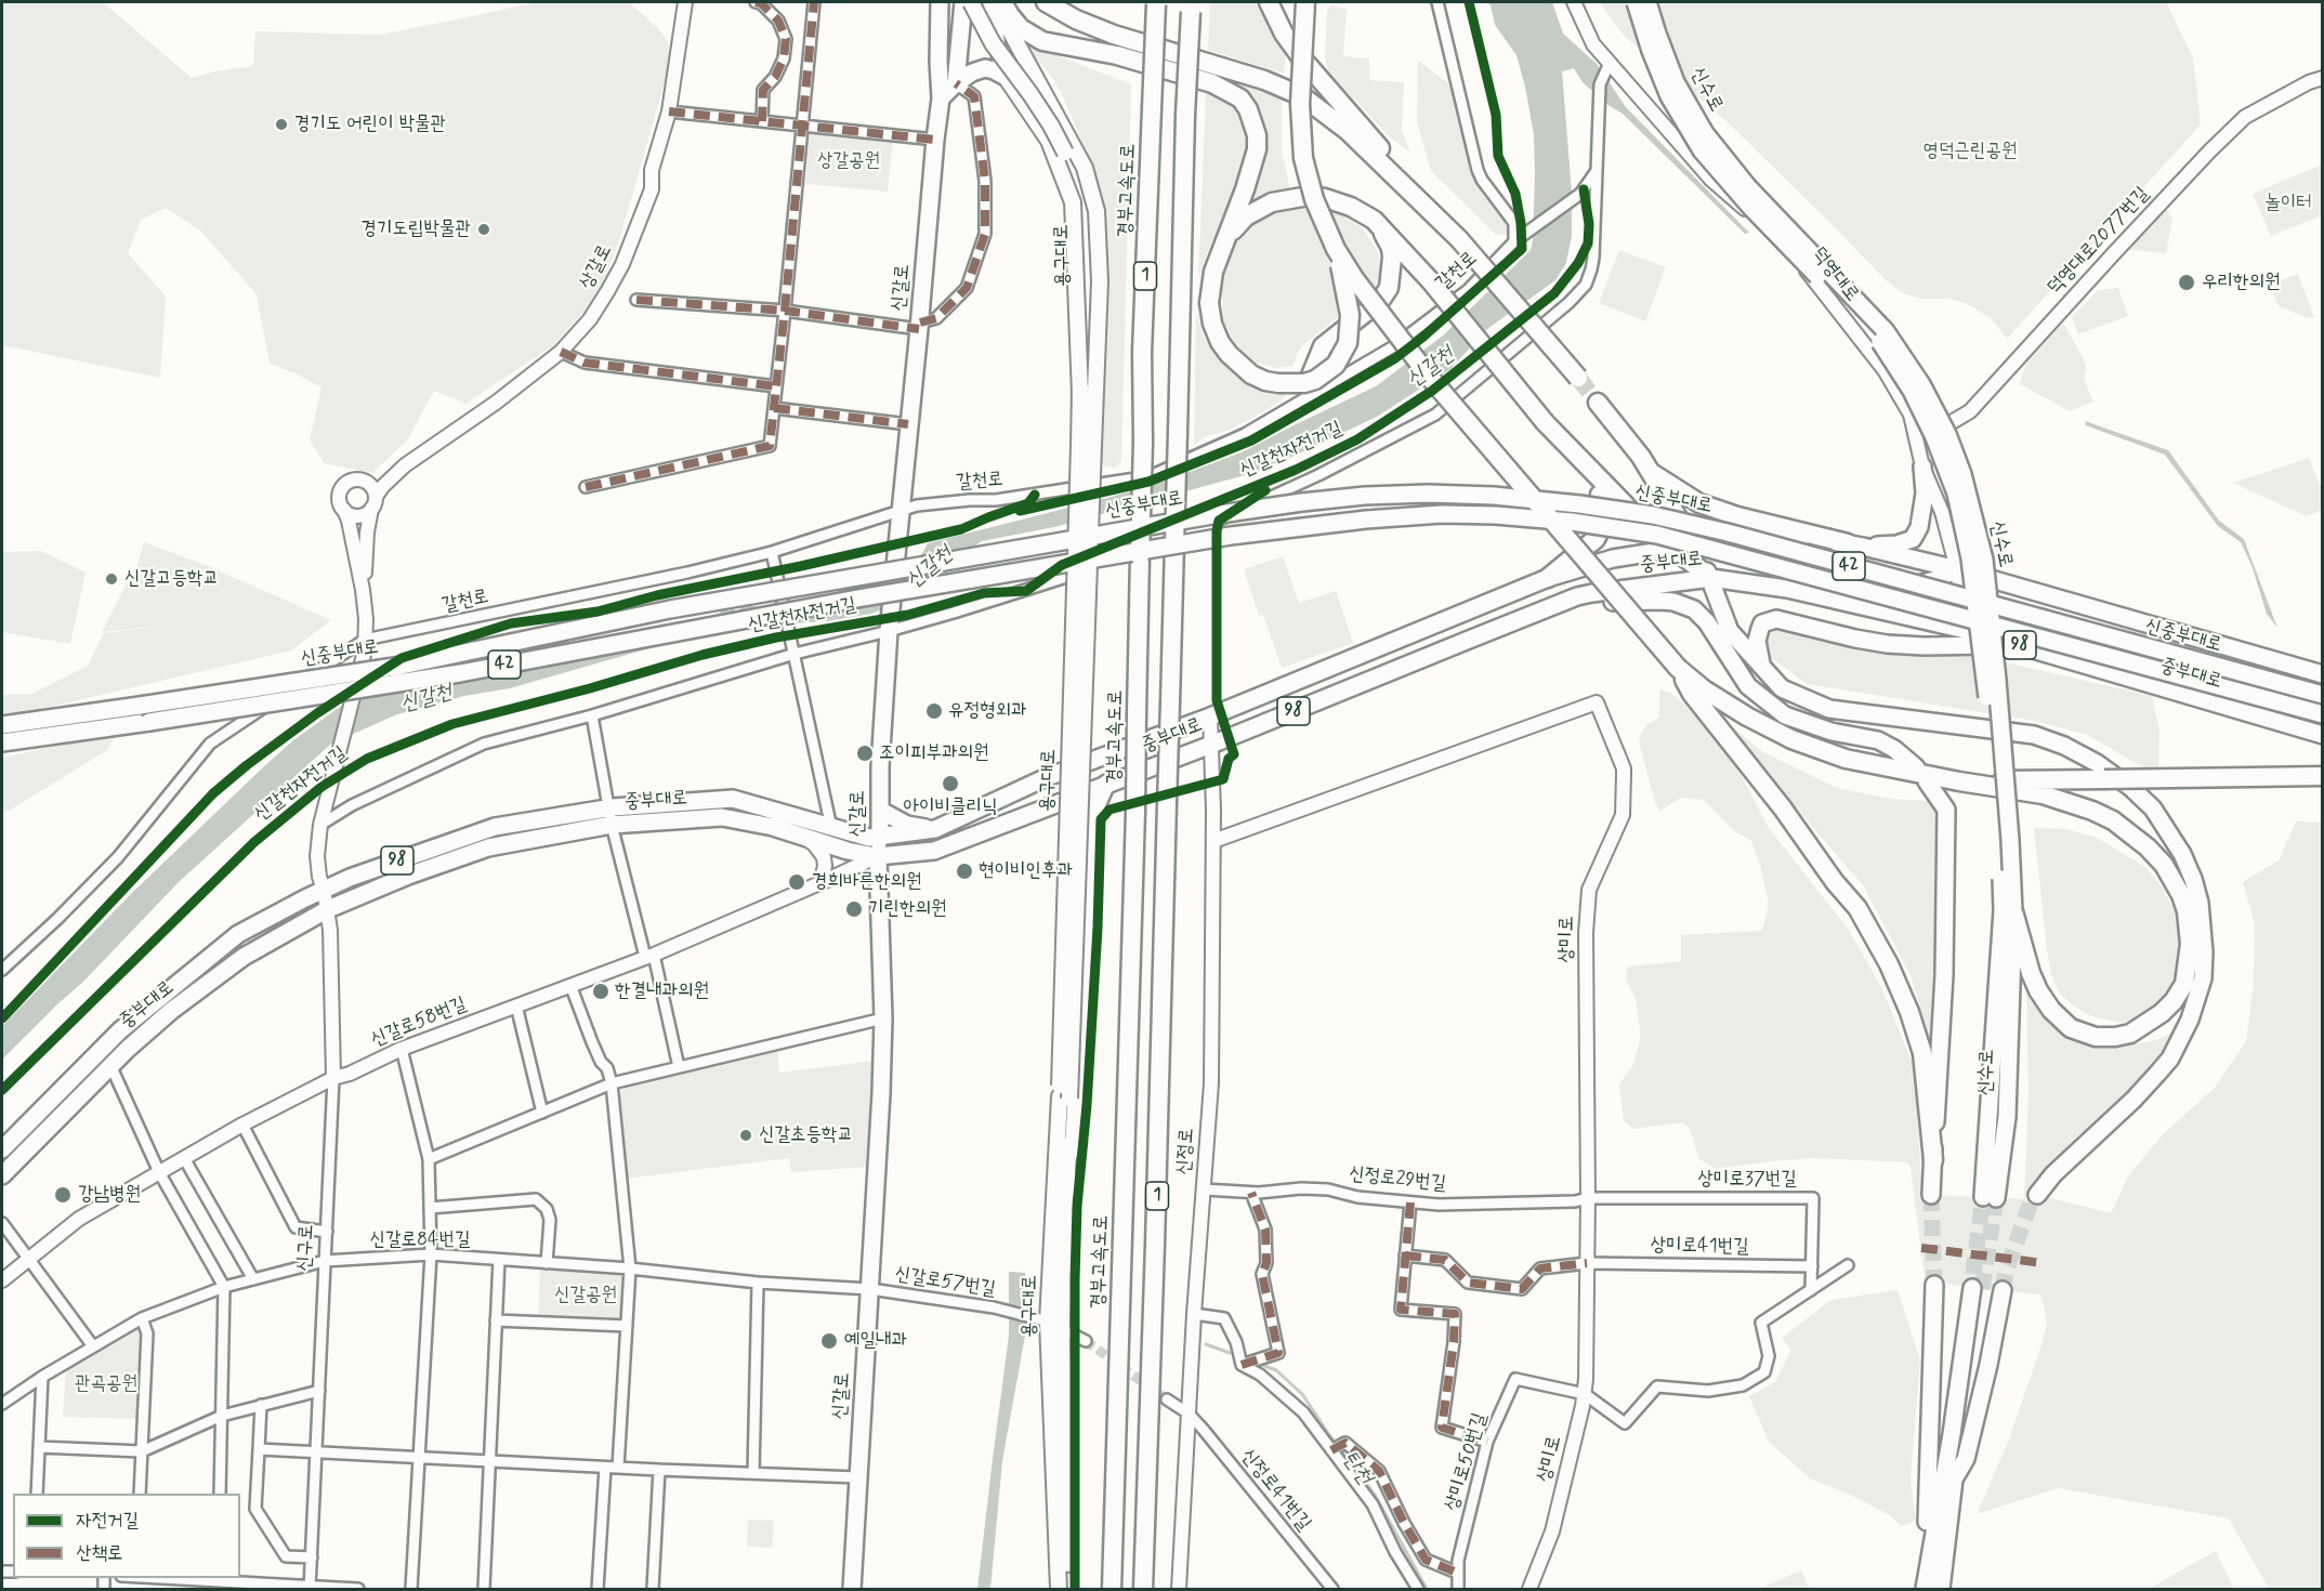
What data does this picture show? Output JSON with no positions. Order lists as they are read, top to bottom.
{
  "streets": {
    "highway": ["경부고속도로", "1"],
    "main road": [
      "신수로",
      "용구대로",
      "신갈로",
      "신중부대로",
      "중부대로",
      "42",
      "98"
    ],
    "street": [
      "덕영대로2077번길",
      "상갈로",
      "갈천로",
      "덕영대로",
      "상미로",
      "신갈로58번길",
      "신정로",
      "신정로29번길",
      "상미로37번길",
      "신갈로84번길",
      "상미로41번길",
      "신구로",
      "신갈로57번길",
      "상미로50번길",
      "신정로41번길"
    ],
    "cycle path": ["신갈천자전거길"]
  },
  "crossings": [
    ["덕영대로2077번길", "덕영대로"],
    ["용구대로", "신갈로57번길"],
    ["갈천로", "신갈로"],
    ["갈천로", "신구로"],
    ["덕영대로", "중부대로"],
    ["신갈로", "중부대로"],
    ["신갈로", "신갈로58번길"],
    ["신갈로", "신갈로84번길"],
    ["신갈로", "신갈로57번길"],
    ["중부대로", "신갈로58번길"],
    ["중부대로", "신정로"],
    ["중부대로", "신구로"],
    ["상미로", "신정로"],
    ["상미로", "신정로29번길"],
    ["상미로", "상미로37번길"],
    ["상미로", "상미로41번길"],
    ["상미로", "상미로50번길"],
    ["신갈로58번길", "신구로"],
    ["신정로", "신정로29번길"],
    ["신정로", "신정로41번길"],
    ["신정로29번길", "상미로37번길"],
    ["상미로37번길", "상미로41번길"],
    ["신갈로84번길", "신구로"],
    ["신갈로84번길", "신갈로57번길"]
  ],
  "water": ["신갈천", "탄천"],
  "parks": [
    "영덕근린공원",
    "상갈공원",
    "놀이터",
    "신갈공원",
    "관곡공원"
  ],
  "places": [
    "경기도 어린이 박물관",
    "경기도립박물관",
    "우리한의원",
    "신갈고등학교",
    "유정형외과",
    "조이피부과의원",
    "아이비클리닉",
    "현이비인후과",
    "경희바른한의원",
    "기린한의원",
    "한결내과의원",
    "신갈초등학교",
    "강남병원",
    "예일내과"
  ],
  "legend": ["자전거길", "산책로"]
}
